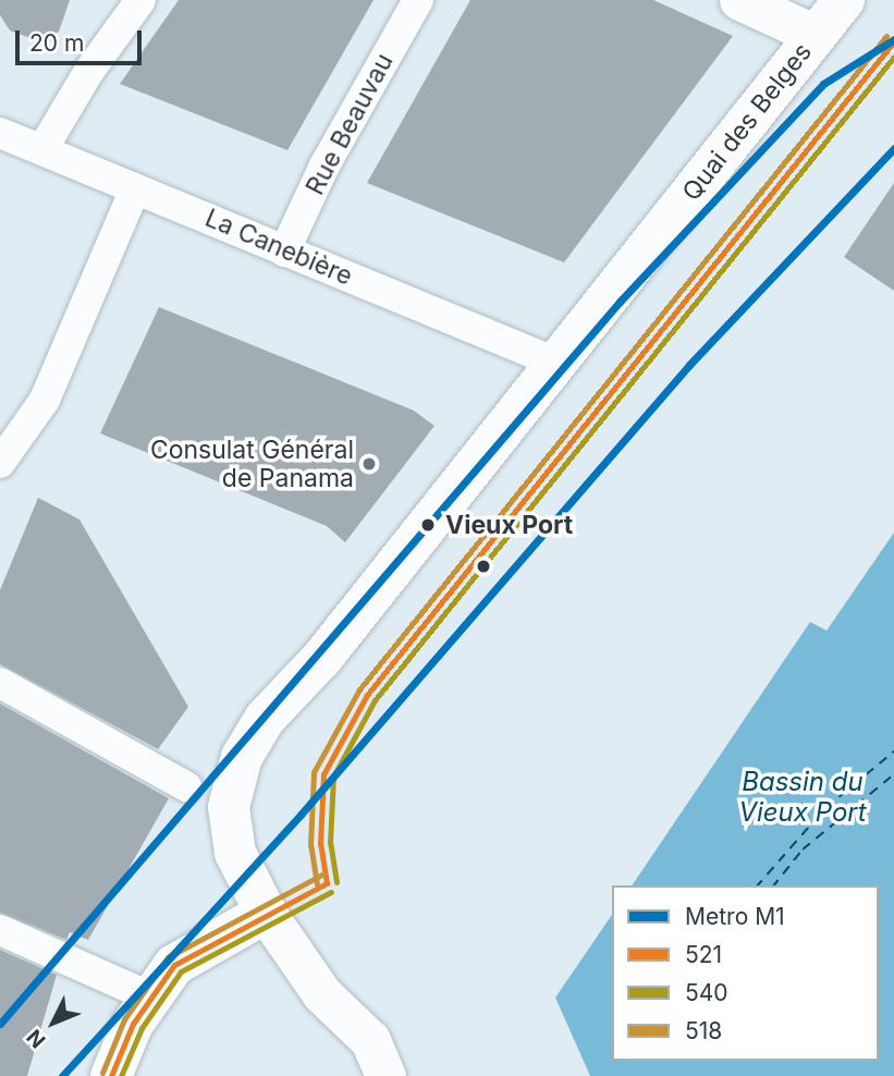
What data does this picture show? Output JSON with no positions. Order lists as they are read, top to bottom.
{
  "streets": {
    "main road": ["Quai des Belges"],
    "street": ["Rue Beauvau", "La Canebière"]
  },
  "crossings": [
    ["Quai des Belges", "La Canebière"],
    ["Rue Beauvau", "La Canebière"]
  ],
  "water": ["Bassin du Vieux Port"],
  "places": ["Consulat Général de Panama", "Vieux Port"],
  "lines": [
    "transit line 518",
    "metro line M1",
    "transit line 521",
    "transit line 540"
  ],
  "legend": [
    "Metro M1",
    "521",
    "540",
    "518"
  ],
  "scale_bar": "20 m",
  "north": "bottom left"
}
